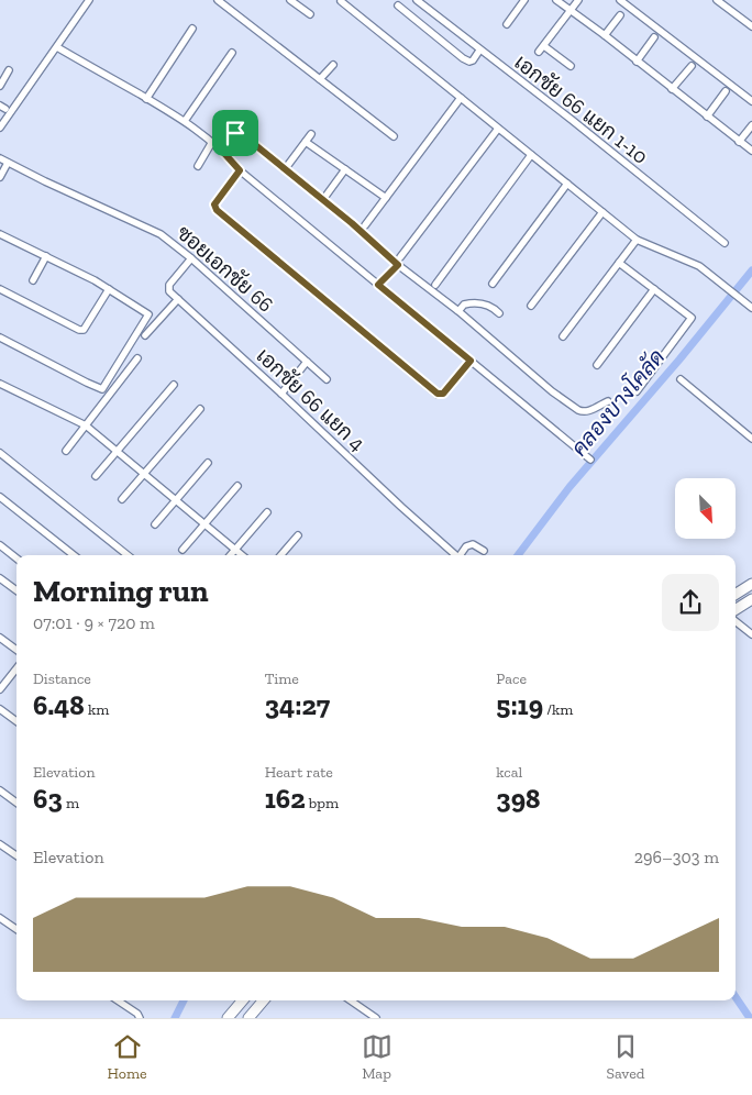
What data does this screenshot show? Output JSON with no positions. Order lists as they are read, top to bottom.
{
  "streets": {
    "street": ["เอกชัย 66 แยก 1-10", "ซอยเอกชัย 66", "เอกชัย 66 แยก 4"]
  },
  "water": ["คลองบางโคลัด"],
  "north": "bottom right",
  "page": {
    "heading": ["Morning run", "07:01 · 9 × 720 m"],
    "stats": [
      ["Distance", "6.48 km"],
      ["Time", "34:27"],
      ["Pace", "5:19 /km"],
      ["Elevation", "63 m"],
      ["Heart rate", "162 bpm"],
      ["kcal", "398"]
    ],
    "chart": ["Elevation", "296–303 m"],
    "tabs": ["Home", "Map", "Saved"]
  }
}
